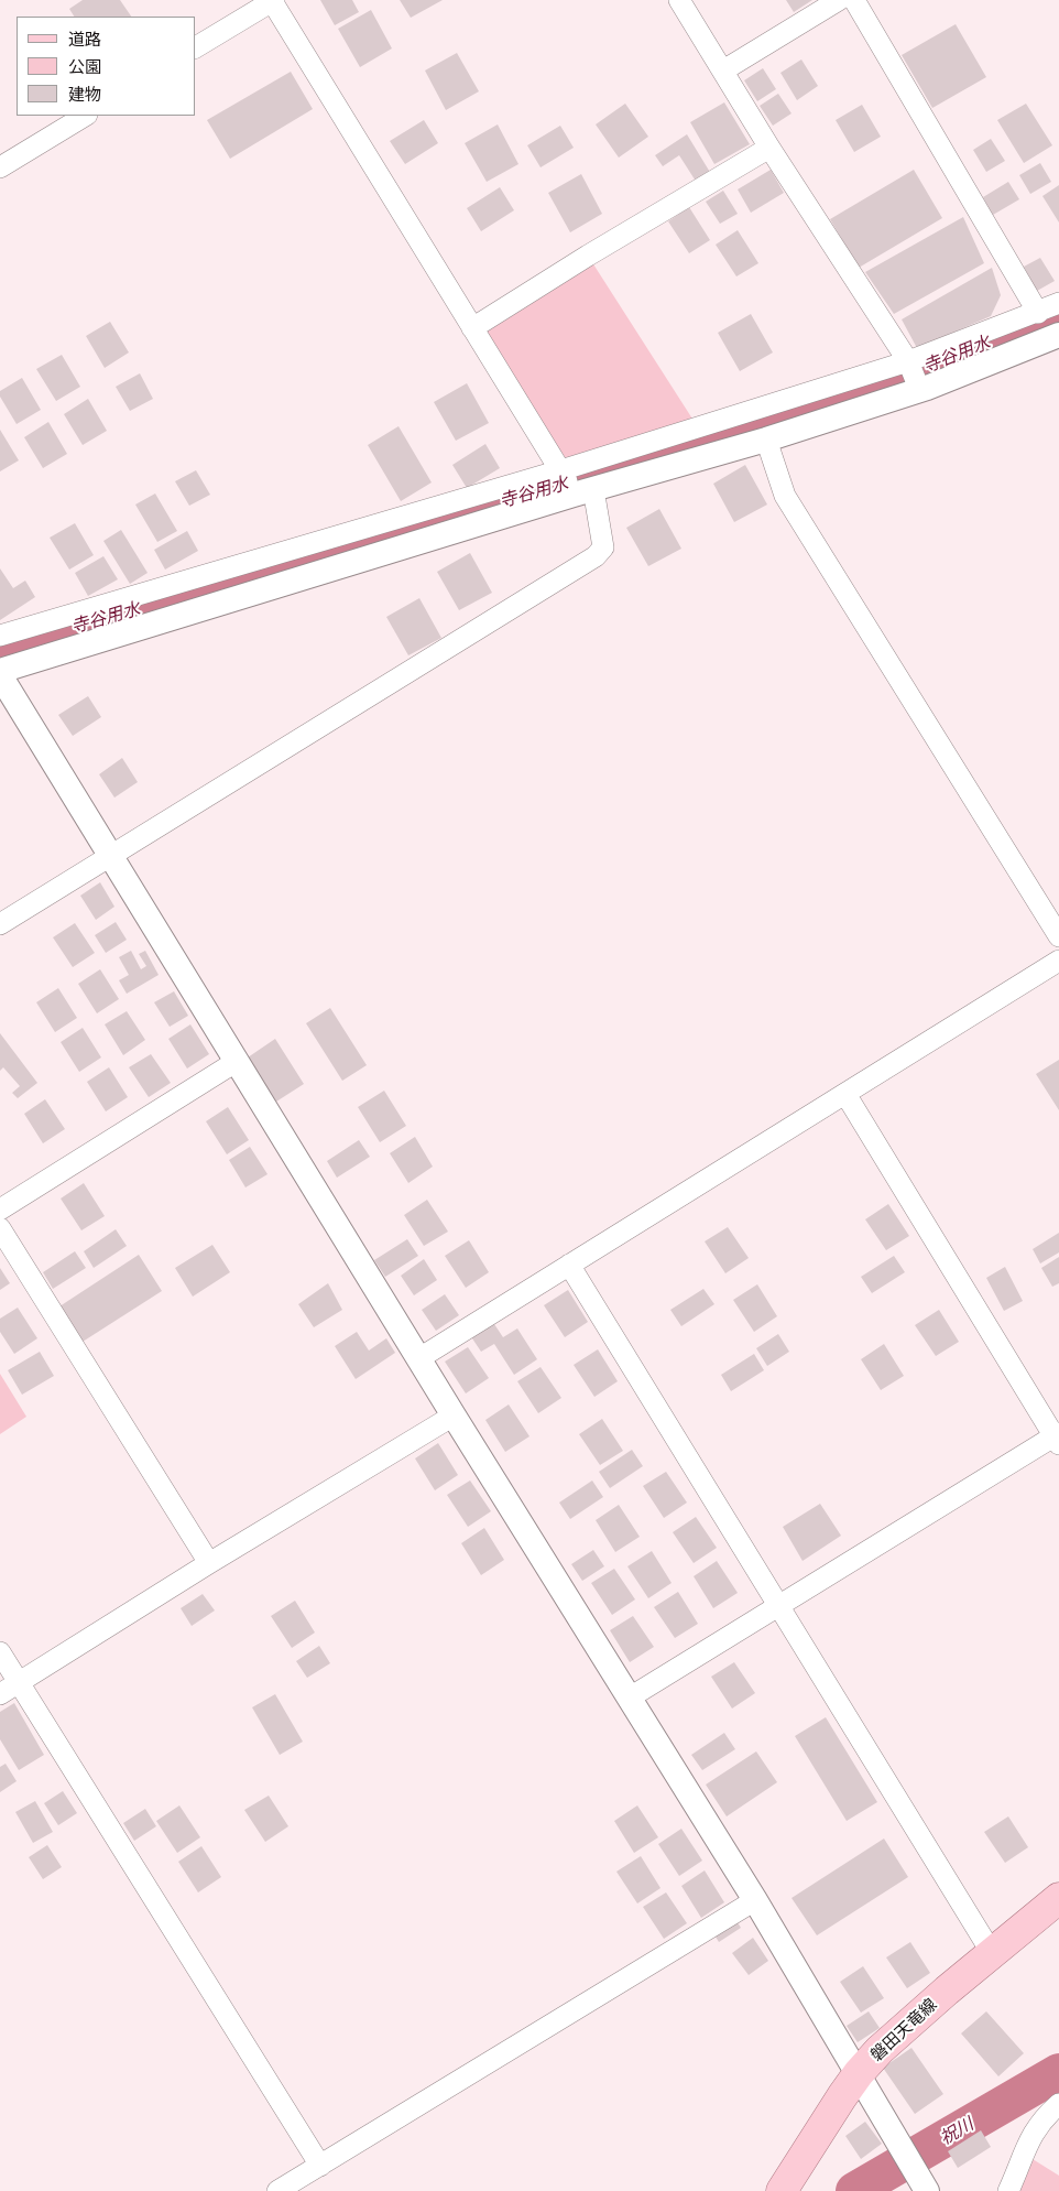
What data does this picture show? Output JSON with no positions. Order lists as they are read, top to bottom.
{
  "streets": {
    "main road": ["磐田天竜線"]
  },
  "water": ["寺谷用水", "祝川"],
  "legend": ["道路", "公園", "建物"]
}
